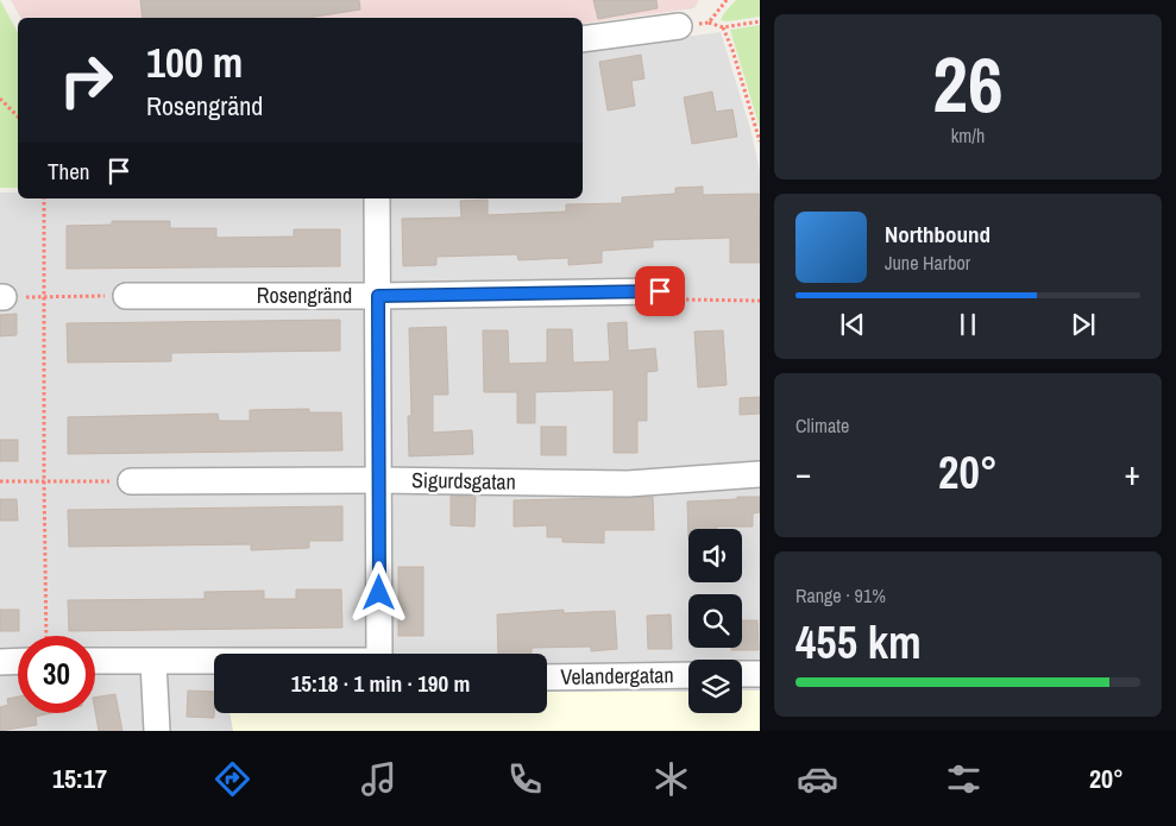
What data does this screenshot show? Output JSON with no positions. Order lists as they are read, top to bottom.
{
  "streets": {
    "street": ["Rosengränd", "Sigurdsgatan", "Velandergatan"]
  },
  "page": {
    "tile": [
      ["26", "km/h"],
      "Climate",
      ["Range · 91%", "455 km"]
    ],
    "turn": ["100 m", "Rosengränd"],
    "then": "Then",
    "song": ["Northbound", "June Harbor"],
    "heat": ["−", "20°", "+"],
    "limit": "30",
    "trip": "15:18 · 1 min · 190 m",
    "tabs": ["15:17", "20°"]
  }
}
